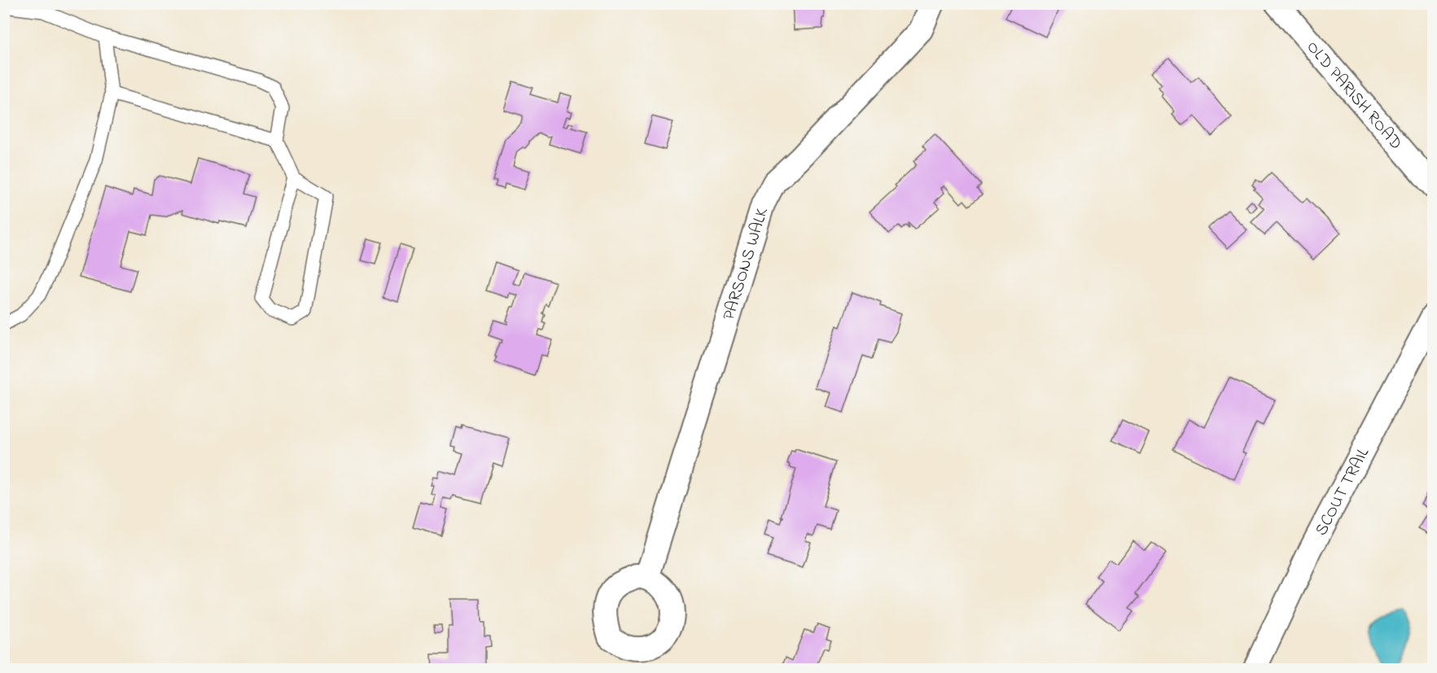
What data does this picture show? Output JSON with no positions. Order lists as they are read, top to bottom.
{
  "streets": {
    "street": ["OLD PARISH ROAD", "PARSONS WALK", "SCOUT TRAIL"]
  }
}
